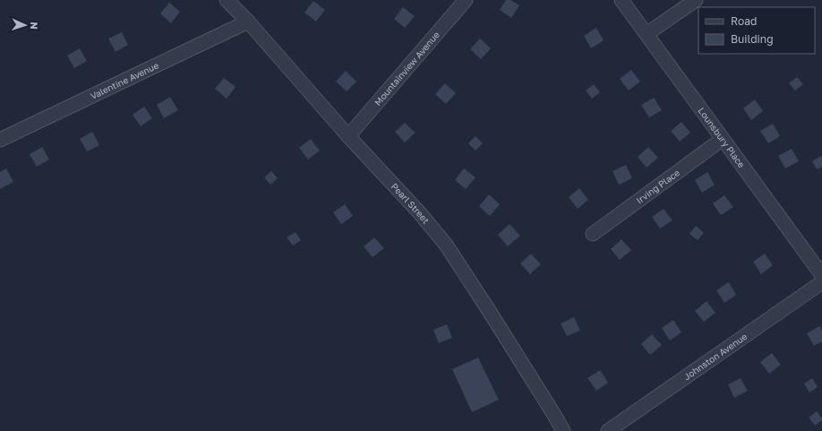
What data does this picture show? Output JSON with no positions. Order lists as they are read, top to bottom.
{
  "streets": {
    "street": [
      "Mountainview Avenue",
      "Valentine Avenue",
      "Lounsbury Place",
      "Irving Place",
      "Pearl Street",
      "Johnston Avenue"
    ]
  },
  "crossings": [
    ["Mountainview Avenue", "Pearl Street"],
    ["Valentine Avenue", "Pearl Street"],
    ["Lounsbury Place", "Irving Place"]
  ],
  "legend": ["Road", "Building"],
  "north": "right"
}
